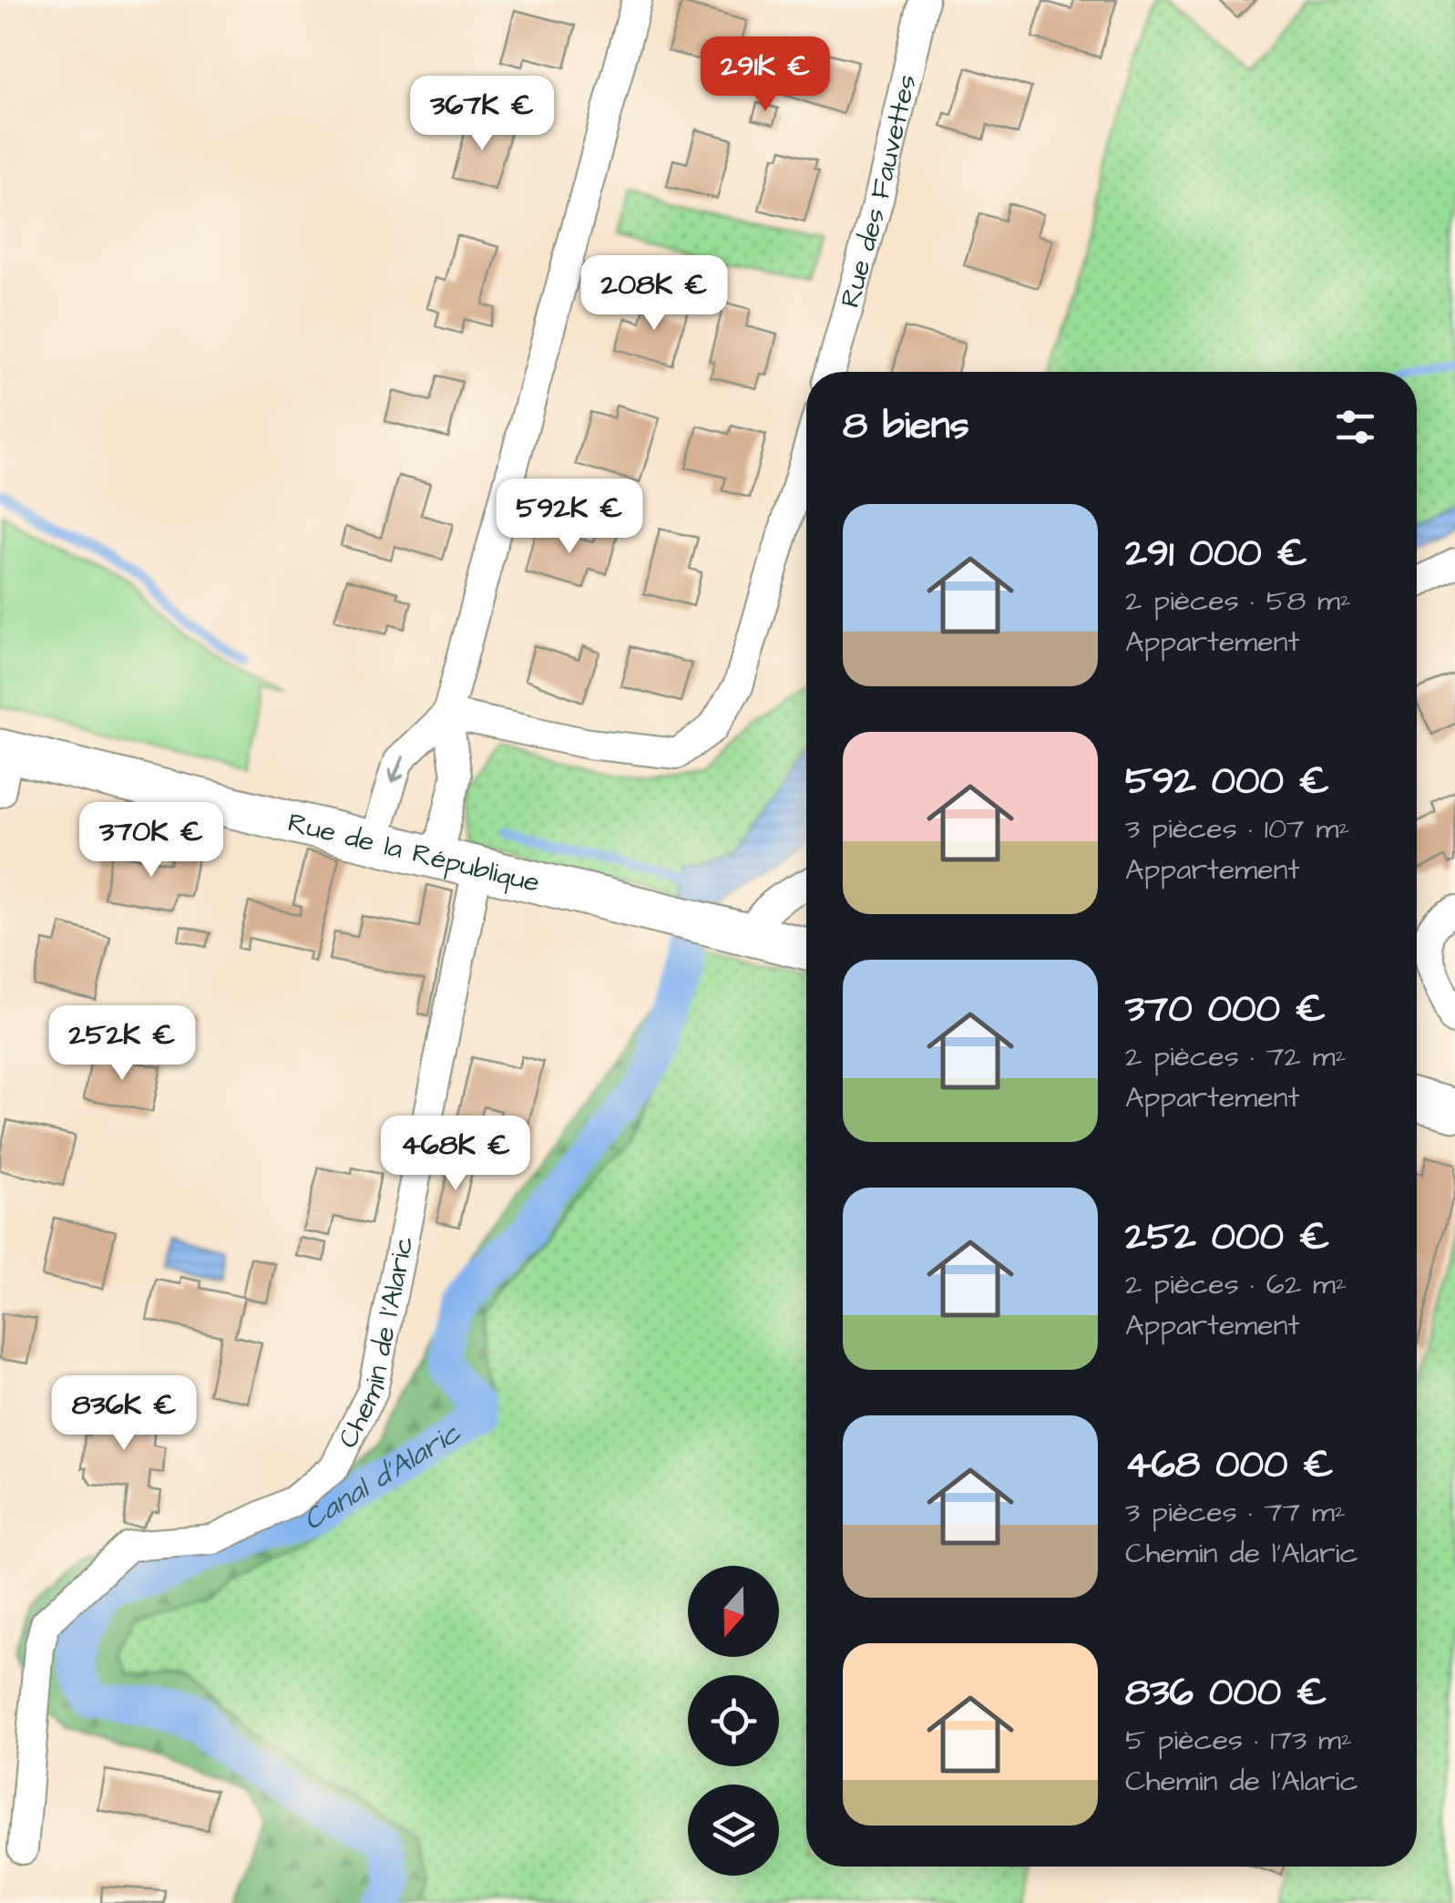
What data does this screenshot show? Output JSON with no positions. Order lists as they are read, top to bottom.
{
  "streets": {
    "street": ["Rue des Fauvettes", "Rue de la République", "Chemin de l'Alaric"]
  },
  "crossings": [
    ["Rue de la République", "Chemin de l'Alaric"]
  ],
  "water": ["Canal d'Alaric"],
  "north": "bottom",
  "page": {
    "price": [
      "291K €",
      "367K €",
      "208K €",
      "592K €",
      "370K €",
      "252K €",
      "468K €",
      "836K €"
    ],
    "heading": "8 biens",
    "list": [
      {
        "name": "291 000 €",
        "note": "2 pièces · 58 m² · Appartement"
      },
      {
        "name": "592 000 €",
        "note": "3 pièces · 107 m² · Appartement"
      },
      {
        "name": "370 000 €",
        "note": "2 pièces · 72 m² · Appartement"
      },
      {
        "name": "252 000 €",
        "note": "2 pièces · 62 m² · Appartement"
      },
      {
        "name": "468 000 €",
        "note": "3 pièces · 77 m² · Chemin de l'Alaric"
      },
      {
        "name": "836 000 €",
        "note": "5 pièces · 173 m² · Chemin de l'Alaric"
      }
    ]
  }
}
